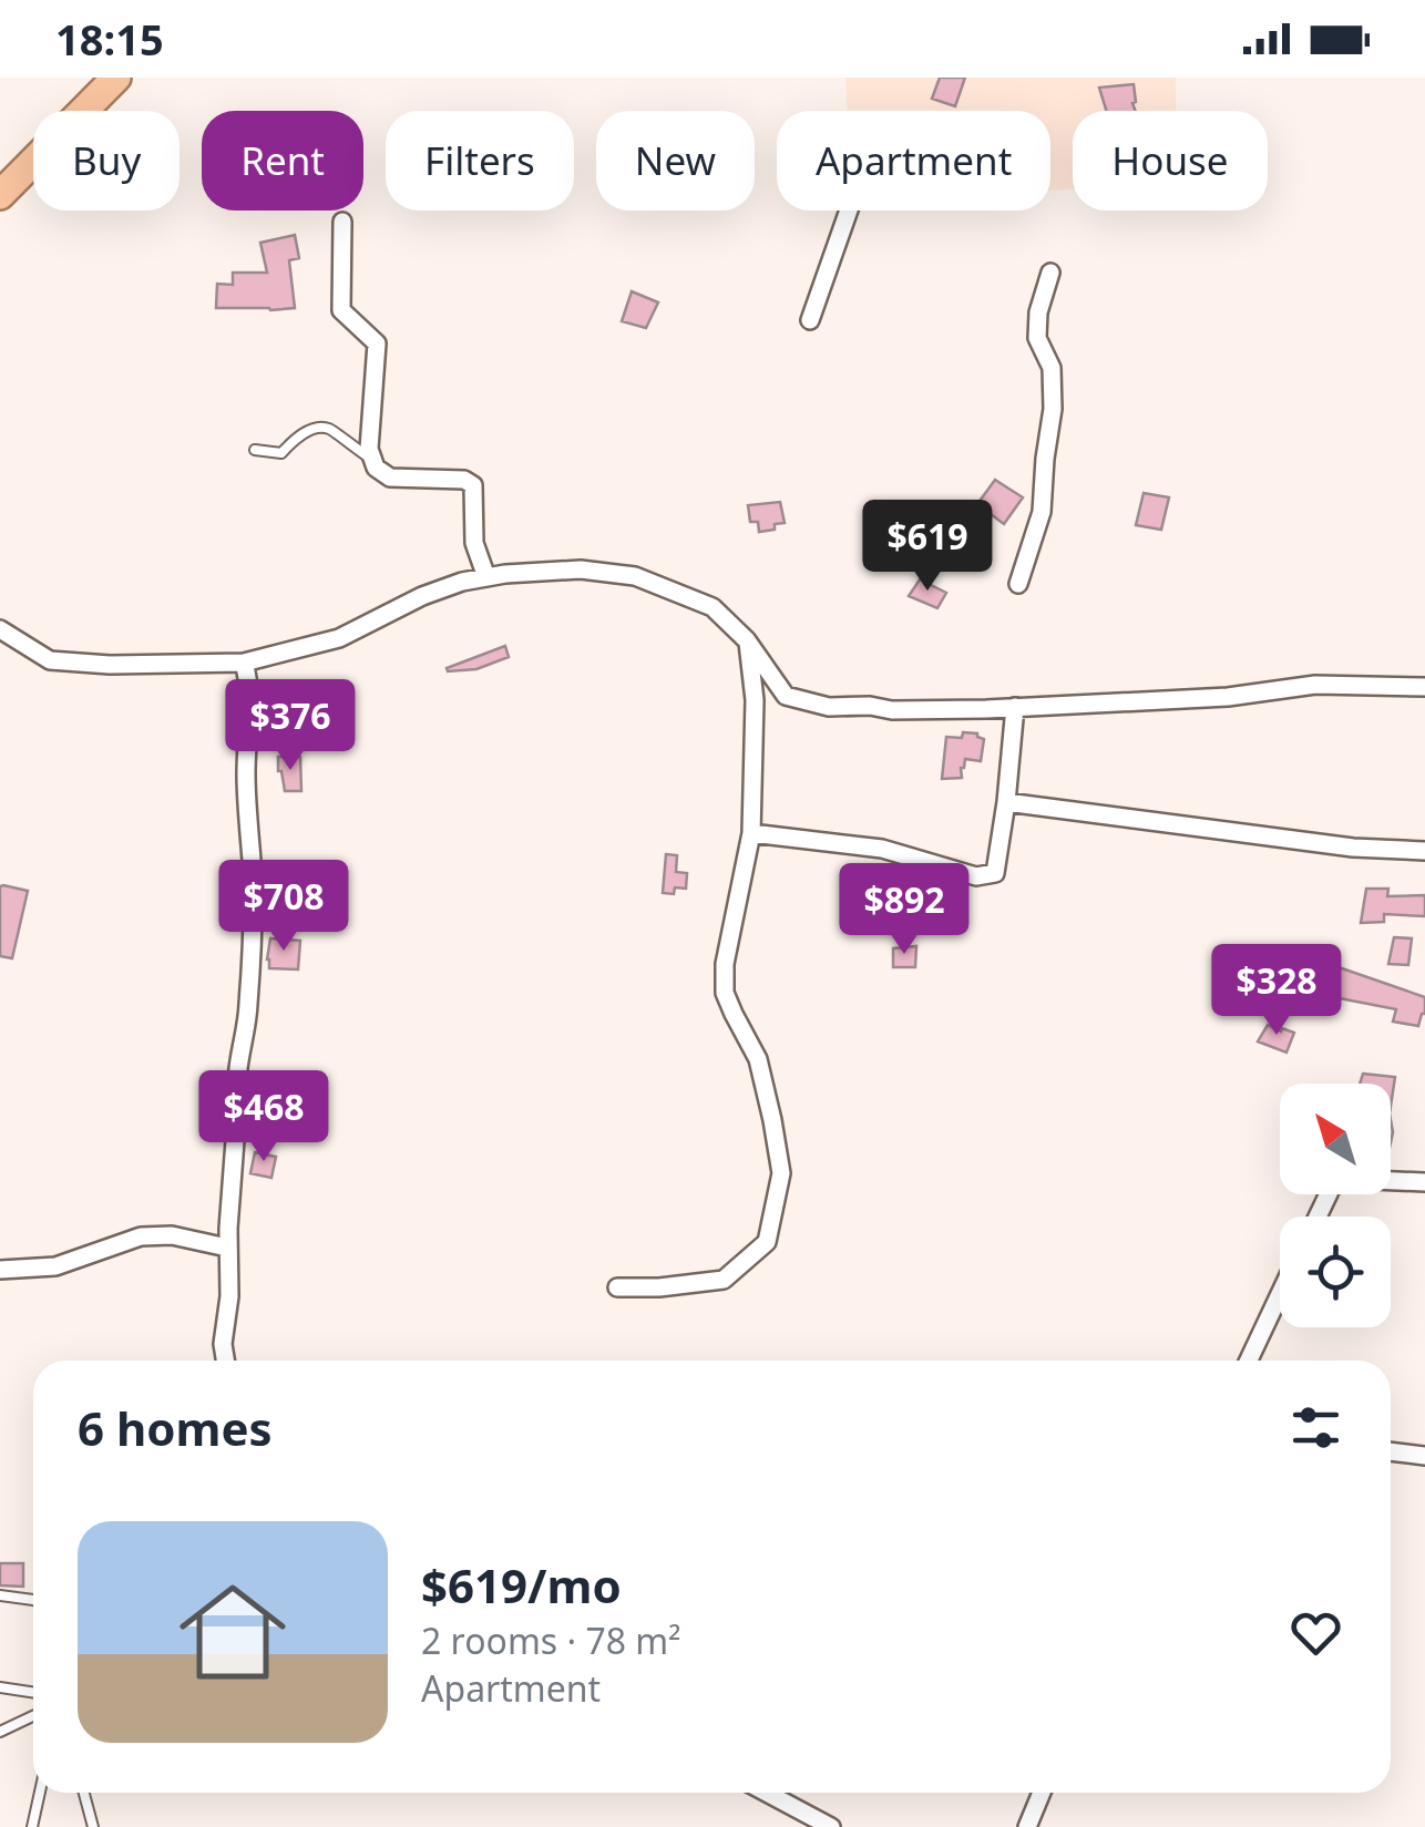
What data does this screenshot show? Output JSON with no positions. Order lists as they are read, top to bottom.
{
  "north": "top left",
  "page": {
    "status": "18:15",
    "chip": [
      "Buy",
      "Rent",
      "Filters",
      "New",
      "Apartment",
      "House"
    ],
    "price": [
      "$619",
      "$376",
      "$708",
      "$892",
      "$328",
      "$468"
    ],
    "heading": "6 homes",
    "list": [
      {
        "name": "$619/mo",
        "note": "2 rooms · 78 m² · Apartment"
      }
    ]
  }
}
